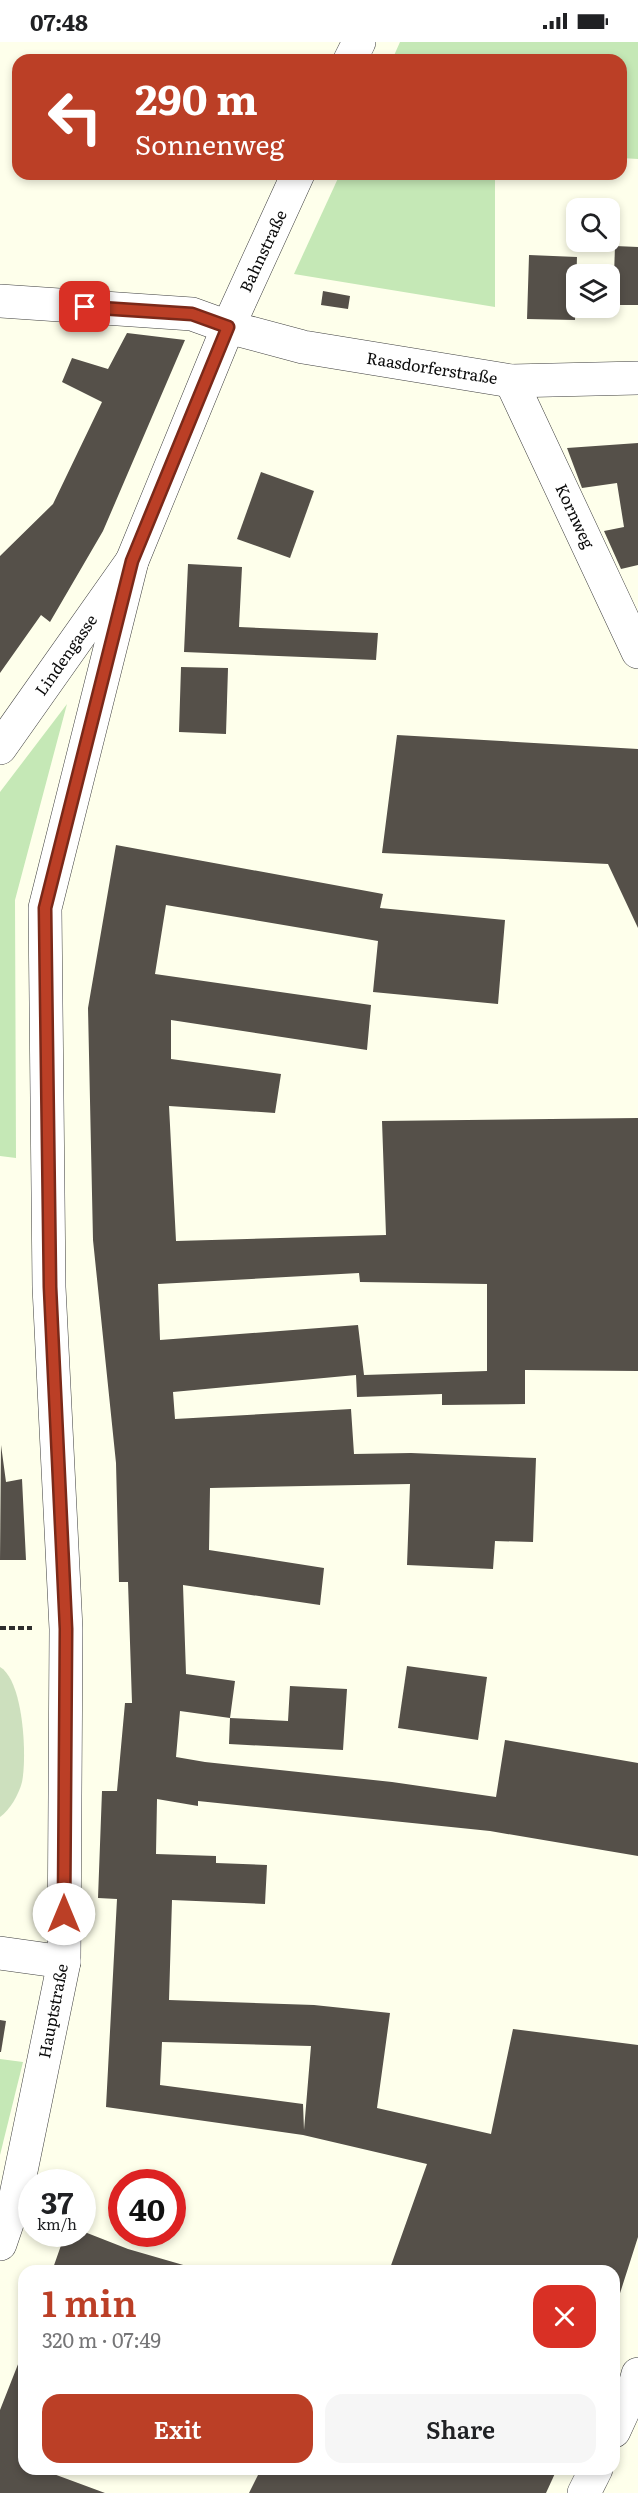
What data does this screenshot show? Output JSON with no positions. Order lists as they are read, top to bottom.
{
  "streets": {
    "street": [
      "Bahnstraße",
      "Raasdorferstraße",
      "Kornweg",
      "Lindengasse",
      "Hauptstraße"
    ]
  },
  "crossings": [
    ["Bahnstraße", "Raasdorferstraße"],
    ["Bahnstraße", "Hauptstraße"],
    ["Raasdorferstraße", "Kornweg"],
    ["Raasdorferstraße", "Hauptstraße"],
    ["Lindengasse", "Hauptstraße"]
  ],
  "page": {
    "status": "07:48",
    "turn": ["290 m", "Sonnenweg"],
    "speed": "37 km/h",
    "limit": "40",
    "heading": ["1 min", "320 m · 07:49"],
    "buttons": ["Exit", "Share"]
  }
}
